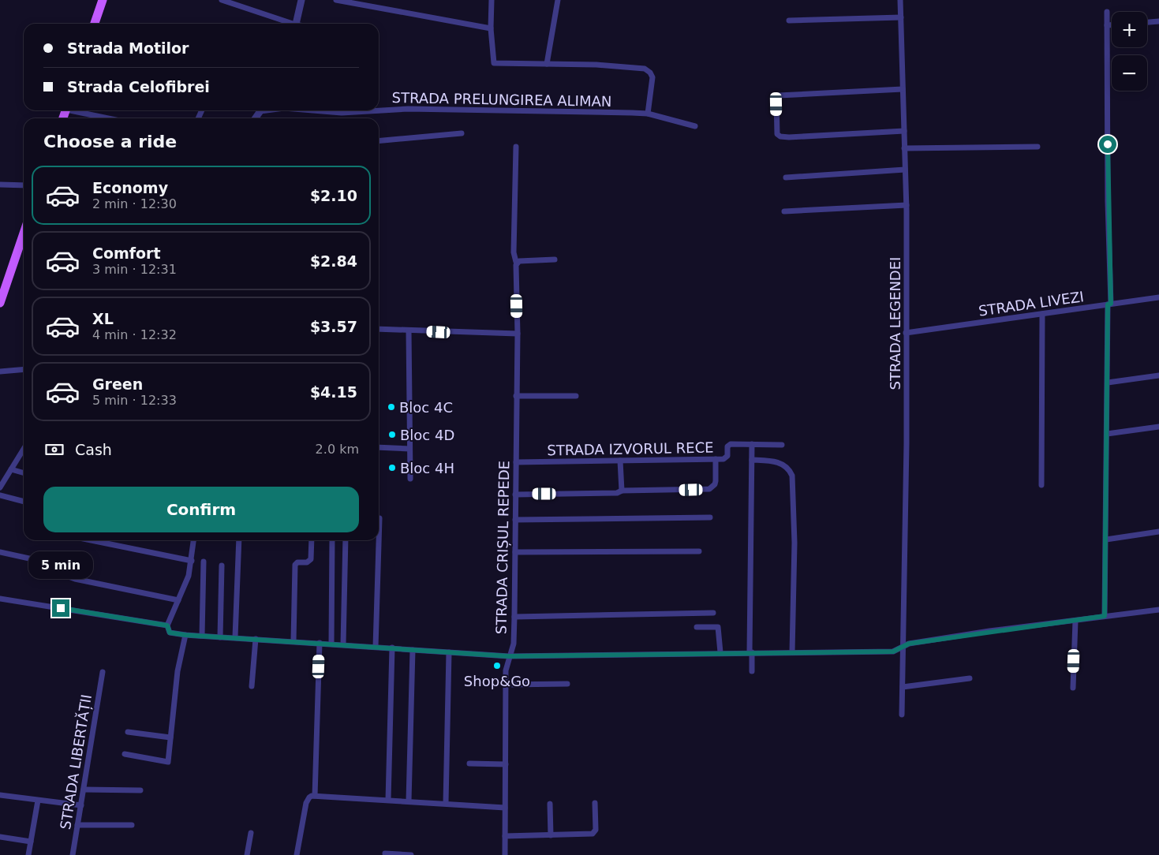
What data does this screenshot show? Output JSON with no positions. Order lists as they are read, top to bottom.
{
  "streets": {
    "street": [
      "STRADA PRELUNGIREA ALIMAN",
      "STRADA LIVEZI",
      "STRADA LEGENDEI",
      "STRADA IZVORUL RECE",
      "STRADA CRIȘUL REPEDE",
      "STRADA LIBERTĂȚII"
    ]
  },
  "crossings": [
    ["STRADA LIVEZI", "STRADA LEGENDEI"],
    ["STRADA IZVORUL RECE", "STRADA CRIȘUL REPEDE"]
  ],
  "places": [
    "Bloc 4C",
    "Bloc 4D",
    "Bloc 4H",
    "Shop&Go"
  ],
  "page": {
    "map_buttons": ["+", "−"],
    "banner": ["Strada Motilor", "Strada Celofibrei"],
    "heading": "Choose a ride",
    "list": [
      {
        "name": "Economy",
        "note": "2 min · 12:30",
        "value": "$2.10"
      },
      {
        "name": "Comfort",
        "note": "3 min · 12:31",
        "value": "$2.84"
      },
      {
        "name": "XL",
        "note": "4 min · 12:32",
        "value": "$3.57"
      },
      {
        "name": "Green",
        "note": "5 min · 12:33",
        "value": "$4.15"
      }
    ],
    "pay": ["Cash", "2.0 km"],
    "buttons": "Confirm",
    "bubble": "5 min"
  }
}
